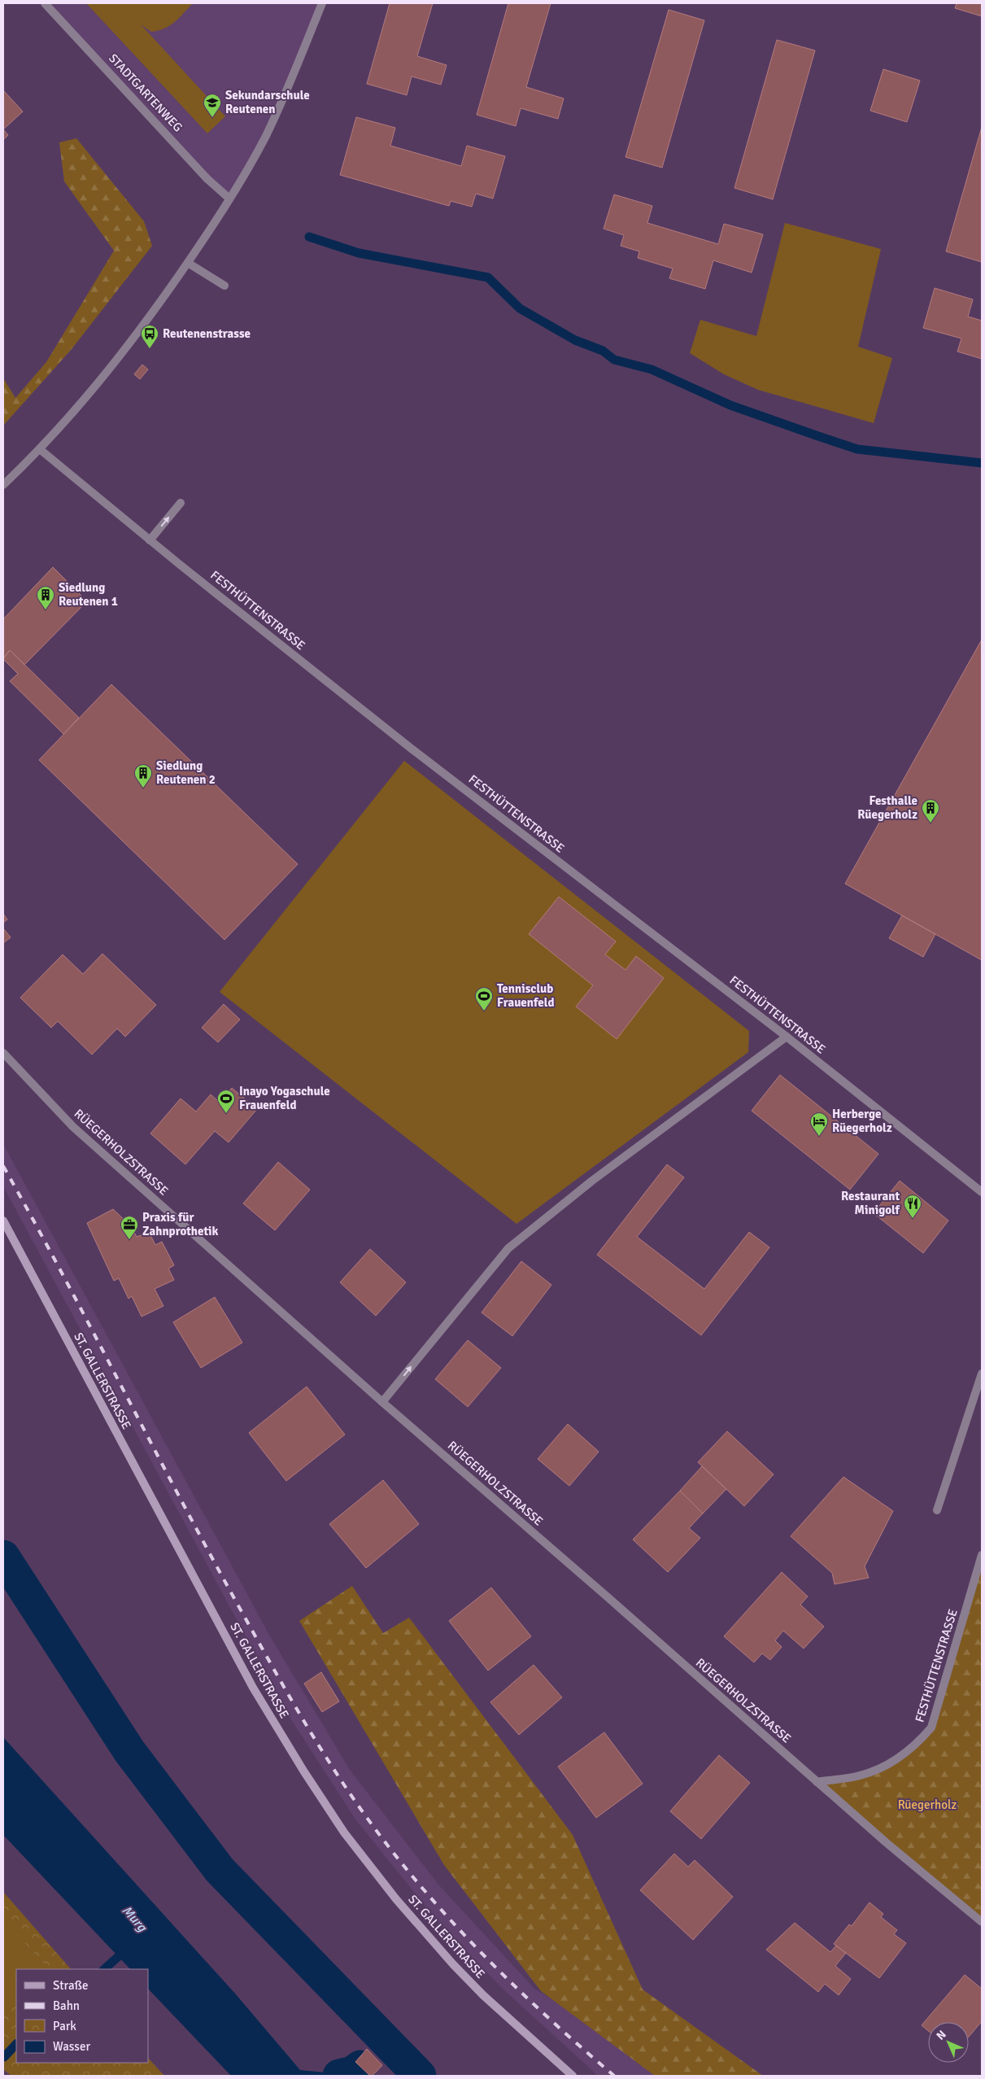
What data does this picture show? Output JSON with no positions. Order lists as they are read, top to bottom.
{
  "streets": {
    "main road": ["ST. GALLERSTRASSE"],
    "street": ["STADTGARTENWEG", "FESTHÜTTENSTRASSE", "RÜEGERHOLZSTRASSE"]
  },
  "crossings": [
    ["FESTHÜTTENSTRASSE", "RÜEGERHOLZSTRASSE"]
  ],
  "water": ["Murg"],
  "parks": ["Rüegerholz"],
  "places": {
    "school or university": ["Sekundarschule Reutenen"],
    "bus stop": ["Reutenenstrasse"],
    "building": ["Siedlung Reutenen 1", "Siedlung Reutenen 2", "Festhalle Rüegerholz"],
    "sports": ["Tennisclub Frauenfeld", "Inayo Yogaschule Frauenfeld"],
    "hotel": ["Herberge Rüegerholz"],
    "restaurant": ["Restaurant Minigolf"],
    "office": ["Praxis für Zahnprothetik"]
  },
  "legend": [
    "Straße",
    "Bahn",
    "Park",
    "Wasser"
  ],
  "north": "top left"
}
